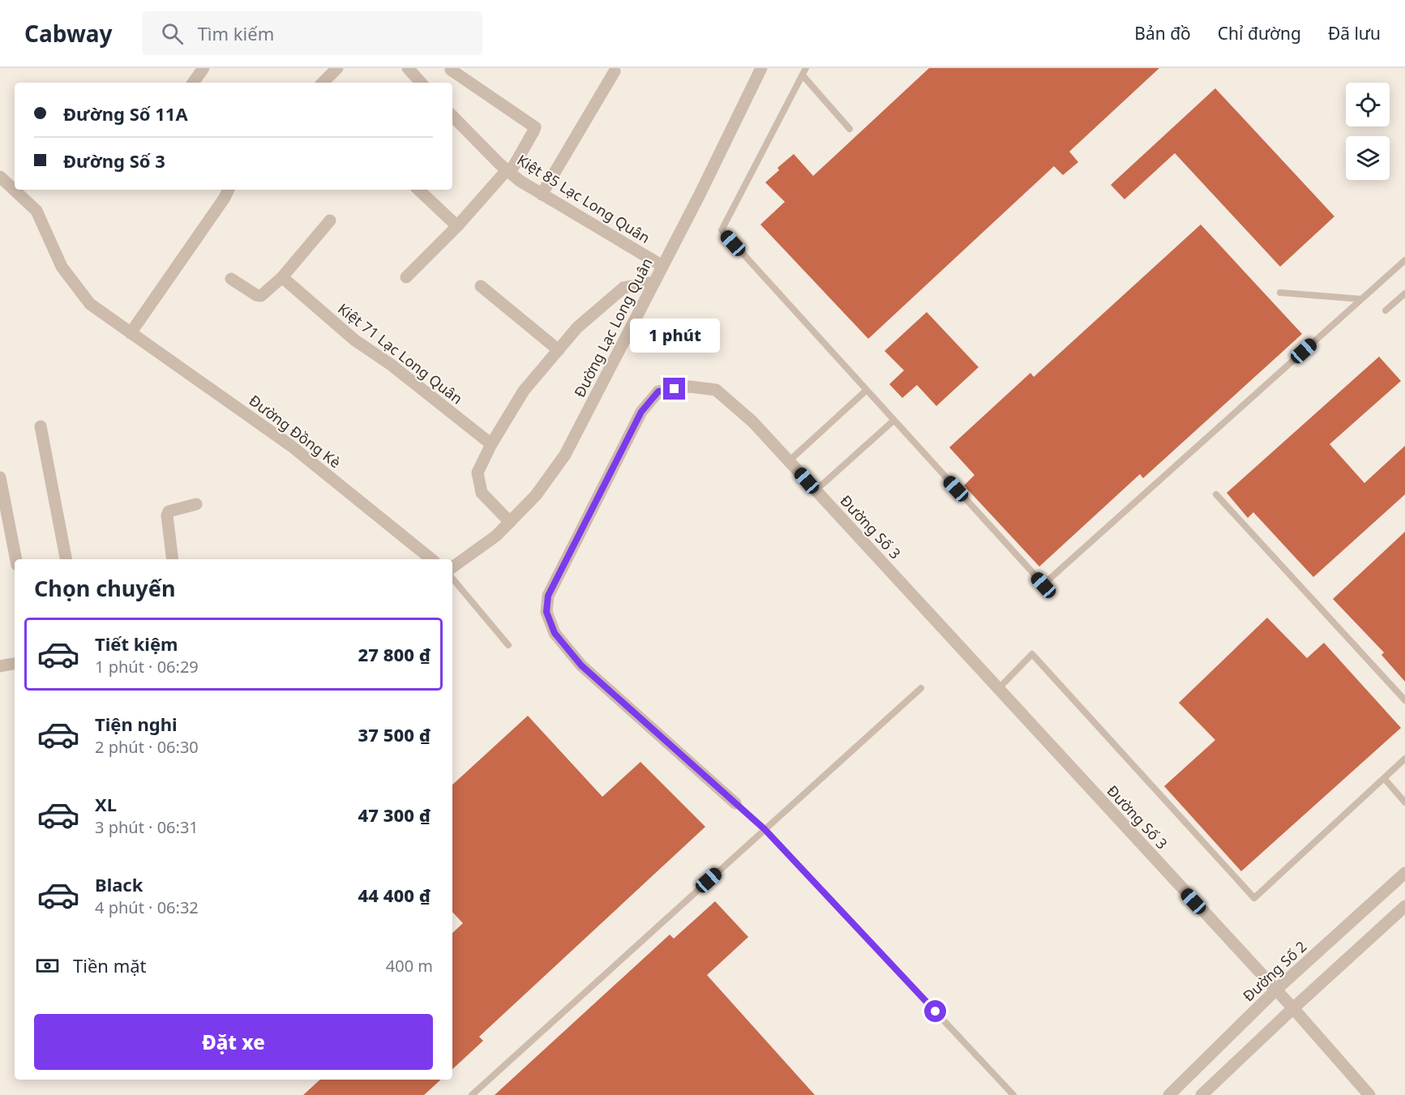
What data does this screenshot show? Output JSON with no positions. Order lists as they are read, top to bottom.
{
  "streets": {
    "street": [
      "Kiệt 85 Lạc Long Quân",
      "Đường Lạc Long Quân",
      "Kiệt 71 Lạc Long Quân",
      "Đường Đồng Kè",
      "Đường Số 3",
      "Đường Số 2"
    ]
  },
  "crossings": [
    ["Kiệt 85 Lạc Long Quân", "Đường Lạc Long Quân"],
    ["Đường Số 3", "Đường Số 2"]
  ],
  "page": {
    "header": "Cabway",
    "search": "Tìm kiếm",
    "nav": ["Bản đồ", "Chỉ đường", "Đã lưu"],
    "banner": ["Đường Số 11A", "Đường Số 3"],
    "bubble": "1 phút",
    "heading": "Chọn chuyến",
    "list": [
      {
        "name": "Tiết kiệm",
        "note": "1 phút · 06:29",
        "value": "27 800 ₫"
      },
      {
        "name": "Tiện nghi",
        "note": "2 phút · 06:30",
        "value": "37 500 ₫"
      },
      {
        "name": "XL",
        "note": "3 phút · 06:31",
        "value": "47 300 ₫"
      },
      {
        "name": "Black",
        "note": "4 phút · 06:32",
        "value": "44 400 ₫"
      }
    ],
    "pay": ["Tiền mặt", "400 m"],
    "buttons": "Đặt xe"
  }
}
